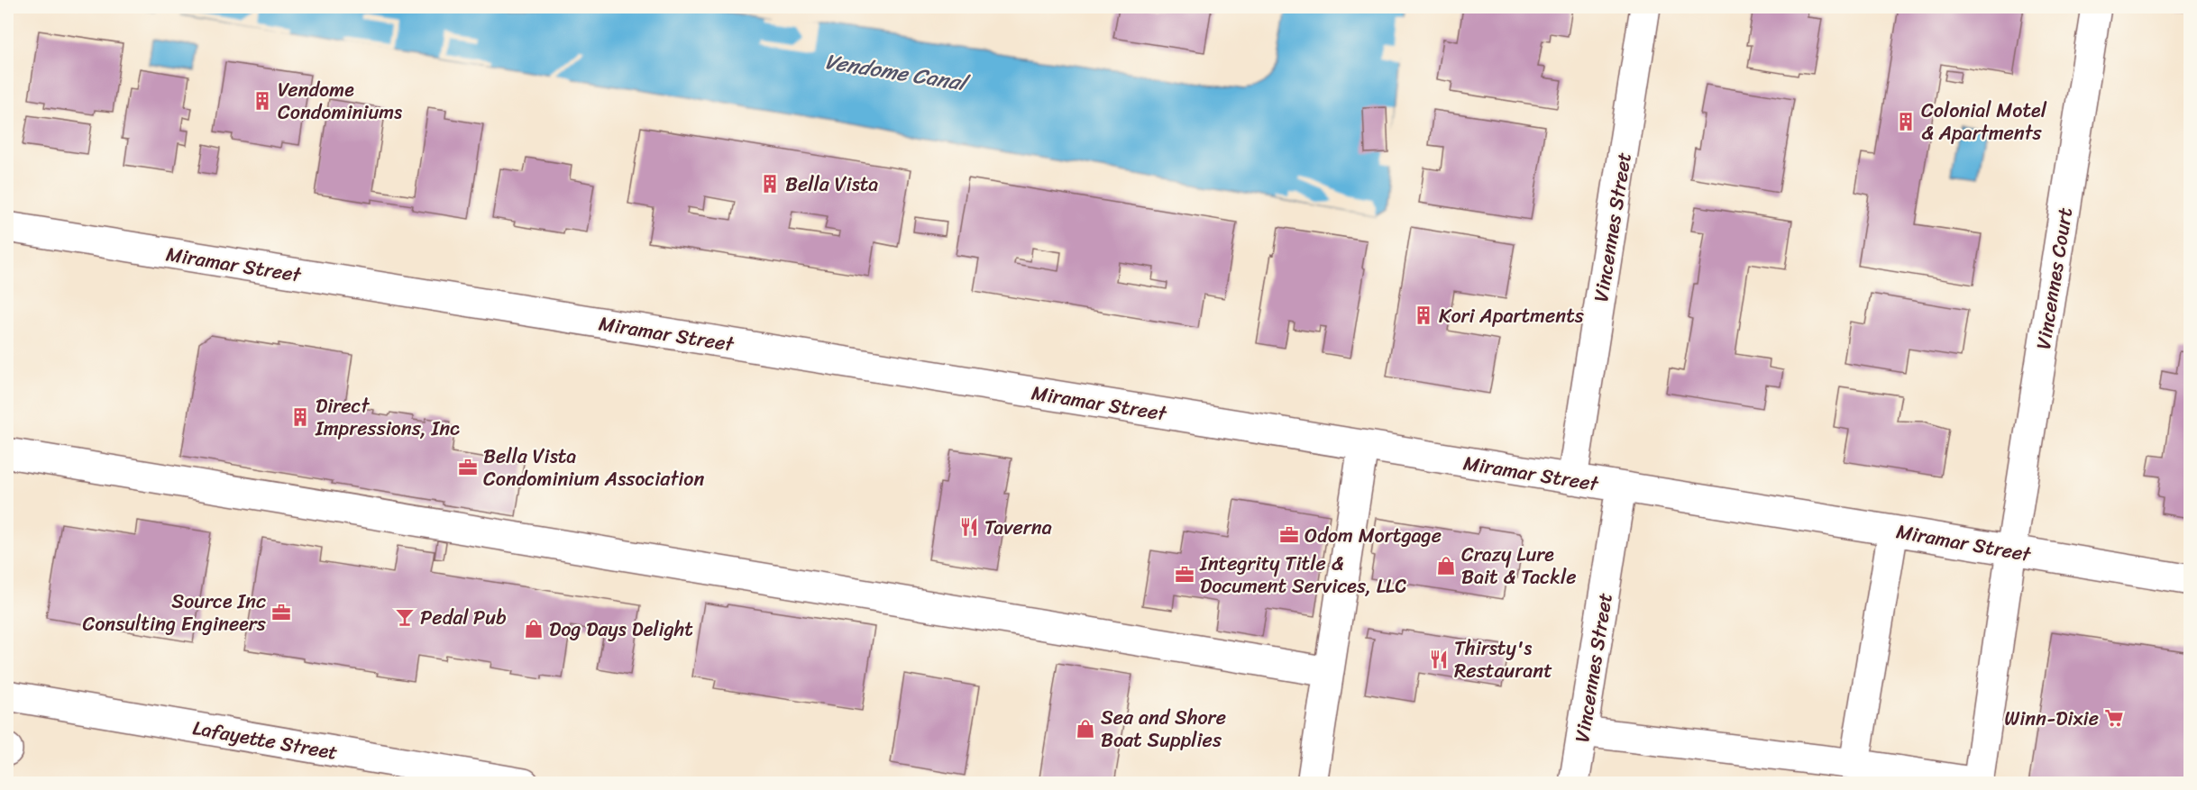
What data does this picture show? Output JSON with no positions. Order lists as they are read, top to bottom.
{
  "streets": {
    "street": [
      "Vincennes Street",
      "Miramar Street",
      "Vincennes Court",
      "Lafayette Street"
    ]
  },
  "crossings": [
    ["Vincennes Street", "Miramar Street"],
    ["Miramar Street", "Vincennes Court"]
  ],
  "water": ["Vendome Canal"],
  "places": {
    "building": [
      "Vendome Condominiums",
      "Colonial Motel & Apartments",
      "Bella Vista",
      "Kori Apartments",
      "Direct Impressions, Inc"
    ],
    "office": [
      "Bella Vista Condominium Association",
      "Odom Mortgage",
      "Integrity Title & Document Services, LLC",
      "Source Inc Consulting Engineers"
    ],
    "restaurant": ["Taverna", "Thirsty's Restaurant"],
    "shop": ["Crazy Lure Bait & Tackle", "Dog Days Delight", "Sea and Shore Boat Supplies"],
    "bar": ["Pedal Pub"],
    "supermarket": ["Winn-Dixie"]
  }
}
